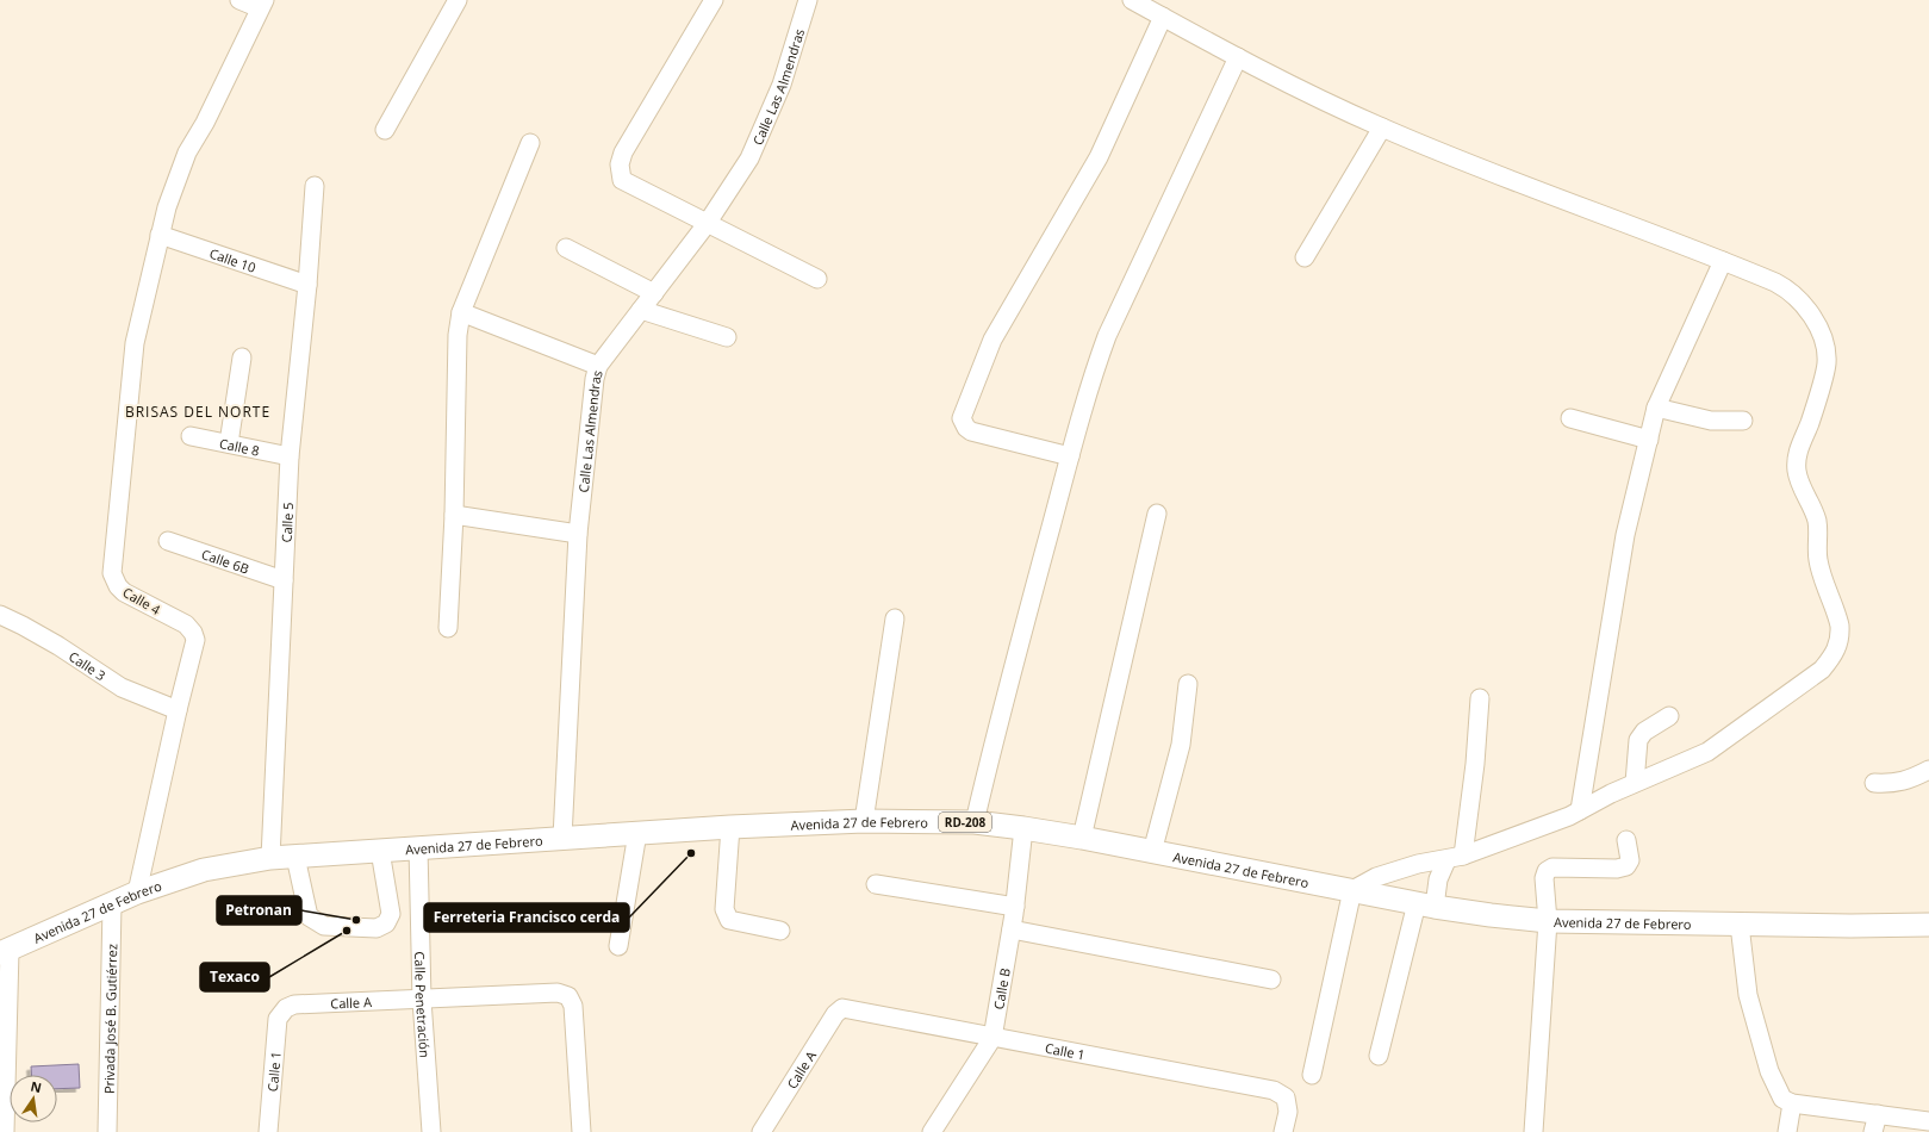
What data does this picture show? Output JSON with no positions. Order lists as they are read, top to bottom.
{
  "streets": {
    "main road": ["RD-208", "Avenida 27 de Febrero"],
    "street": [
      "Calle Las Almendras",
      "Calle 10",
      "Calle 8",
      "Calle 5",
      "Calle 6B",
      "Calle 4",
      "Calle 3",
      "Calle B",
      "Calle A",
      "Calle Penetración",
      "Privada José B. Gutiérrez",
      "Calle 1"
    ]
  },
  "crossings": [
    ["Calle Las Almendras", "Avenida 27 de Febrero"],
    ["Calle 10", "Calle 5"],
    ["Calle 10", "Calle 4"],
    ["Calle 8", "Calle 5"],
    ["Calle 5", "Calle 6B"],
    ["Calle 5", "Avenida 27 de Febrero"],
    ["Calle 4", "Calle 3"],
    ["Calle 4", "Avenida 27 de Febrero"],
    ["Avenida 27 de Febrero", "Calle B"],
    ["Avenida 27 de Febrero", "Calle Penetración"],
    ["Avenida 27 de Febrero", "Privada José B. Gutiérrez"],
    ["Calle B", "Calle 1"],
    ["Calle A", "Calle Penetración"],
    ["Calle A", "Calle 1"]
  ],
  "districts": ["BRISAS DEL NORTE"],
  "places": ["Ferreteria Francisco cerda", "Petronan", "Texaco"],
  "north": "top"
}
